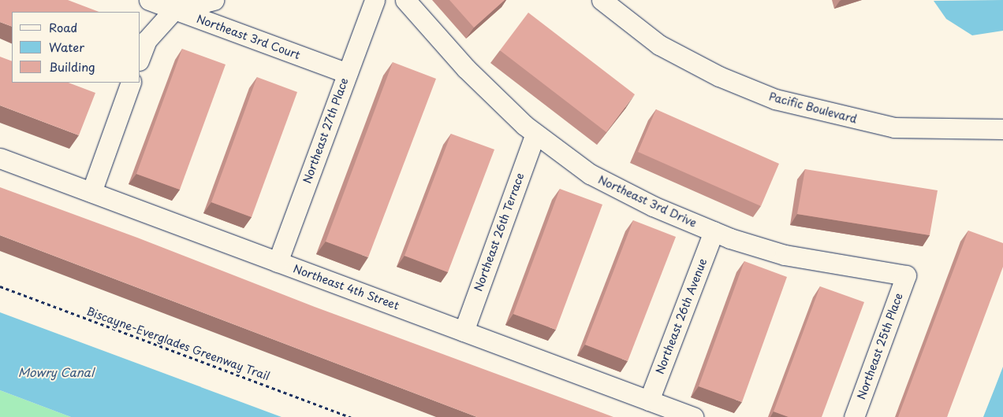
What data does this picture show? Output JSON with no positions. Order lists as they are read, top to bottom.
{
  "streets": {
    "street": [
      "Northeast 3rd Court",
      "Pacific Boulevard",
      "Northeast 27th Place",
      "Northeast 3rd Drive",
      "Northeast 26th Terrace",
      "Northeast 4th Street",
      "Northeast 26th Avenue",
      "Northeast 25th Place"
    ],
    "path": ["Biscayne-Everglades Greenway Trail"]
  },
  "crossings": [
    ["Northeast 3rd Court", "Northeast 27th Place"],
    ["Northeast 27th Place", "Northeast 4th Street"],
    ["Northeast 3rd Drive", "Northeast 26th Terrace"],
    ["Northeast 3rd Drive", "Northeast 26th Avenue"],
    ["Northeast 3rd Drive", "Northeast 25th Place"],
    ["Northeast 26th Terrace", "Northeast 4th Street"],
    ["Northeast 4th Street", "Northeast 26th Avenue"]
  ],
  "water": ["Mowry Canal"],
  "legend": ["Road", "Water", "Building"]
}
